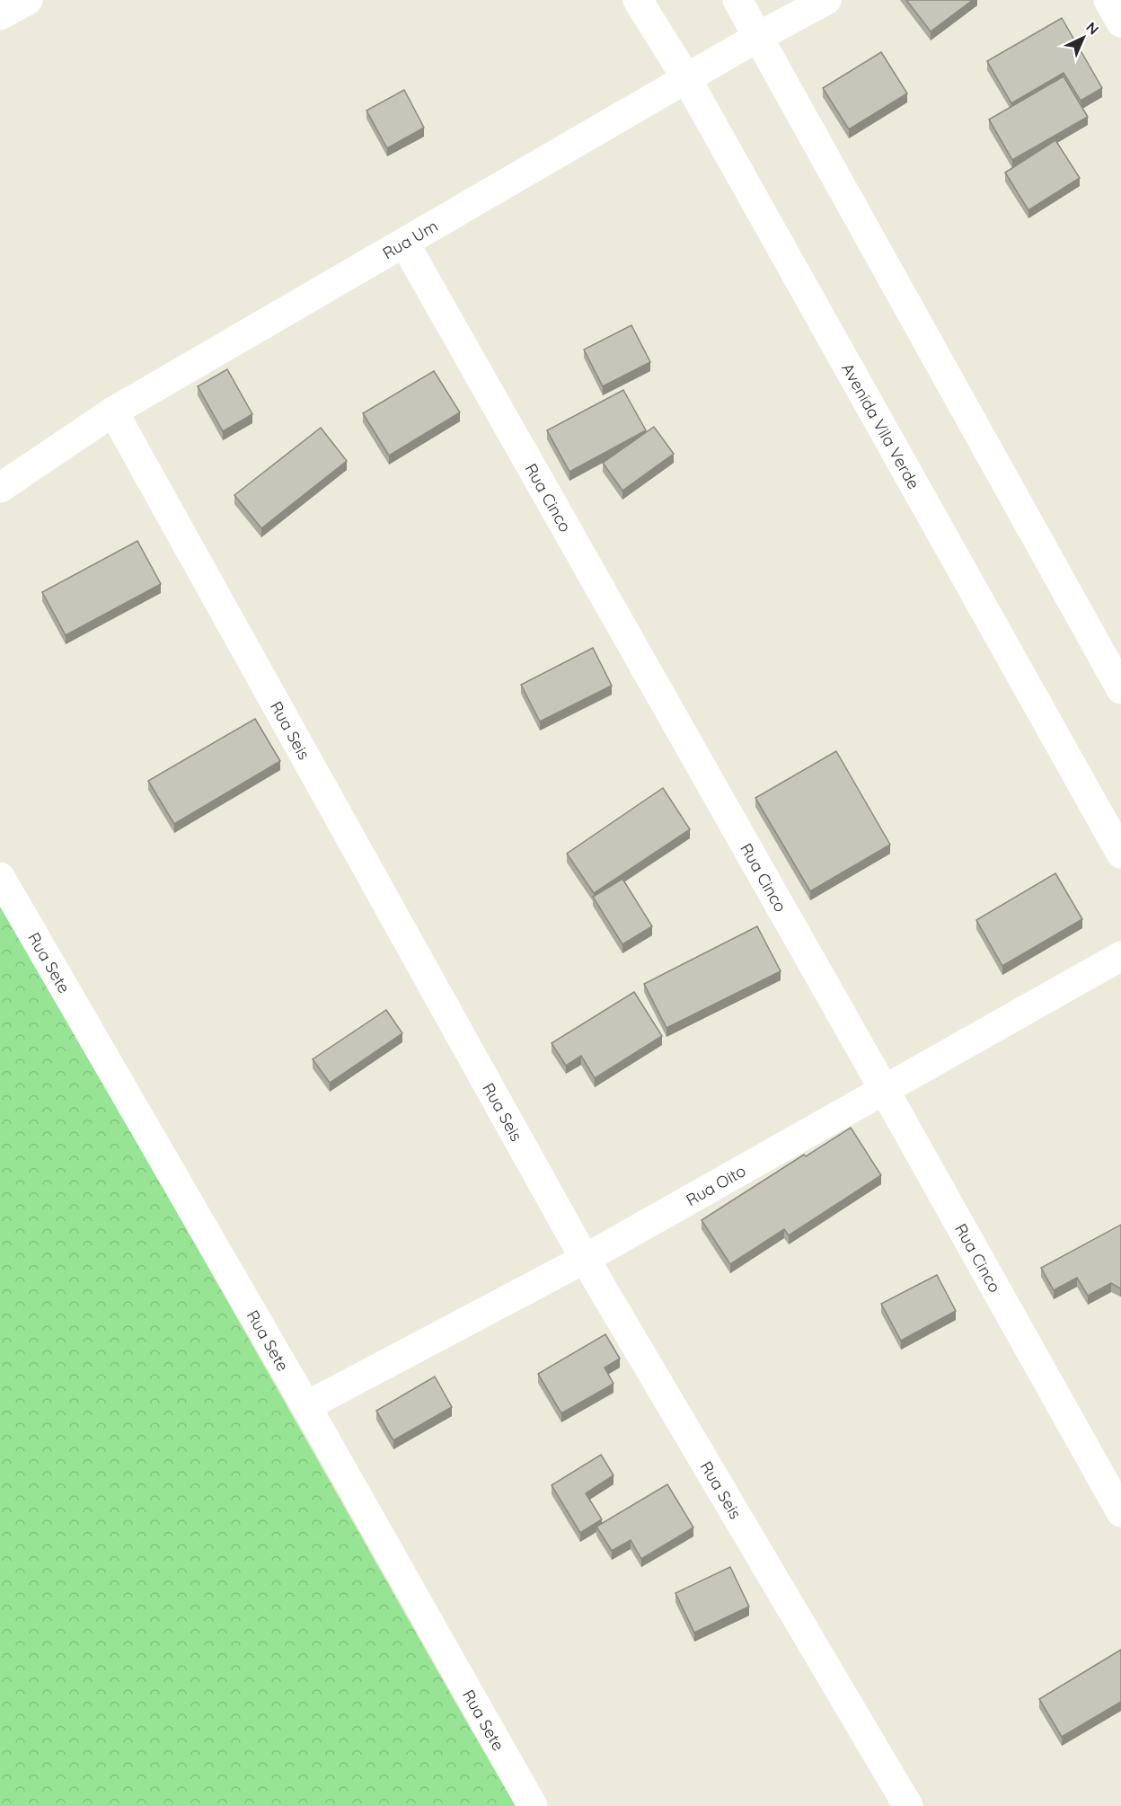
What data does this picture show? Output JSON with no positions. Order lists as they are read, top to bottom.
{
  "streets": {
    "street": [
      "Rua Um",
      "Avenida Vila Verde",
      "Rua Cinco",
      "Rua Seis",
      "Rua Sete",
      "Rua Oito"
    ]
  },
  "crossings": [
    ["Rua Um", "Avenida Vila Verde"],
    ["Rua Um", "Rua Cinco"],
    ["Rua Um", "Rua Seis"],
    ["Rua Cinco", "Rua Oito"],
    ["Rua Seis", "Rua Oito"],
    ["Rua Sete", "Rua Oito"]
  ],
  "north": "top right"
}
